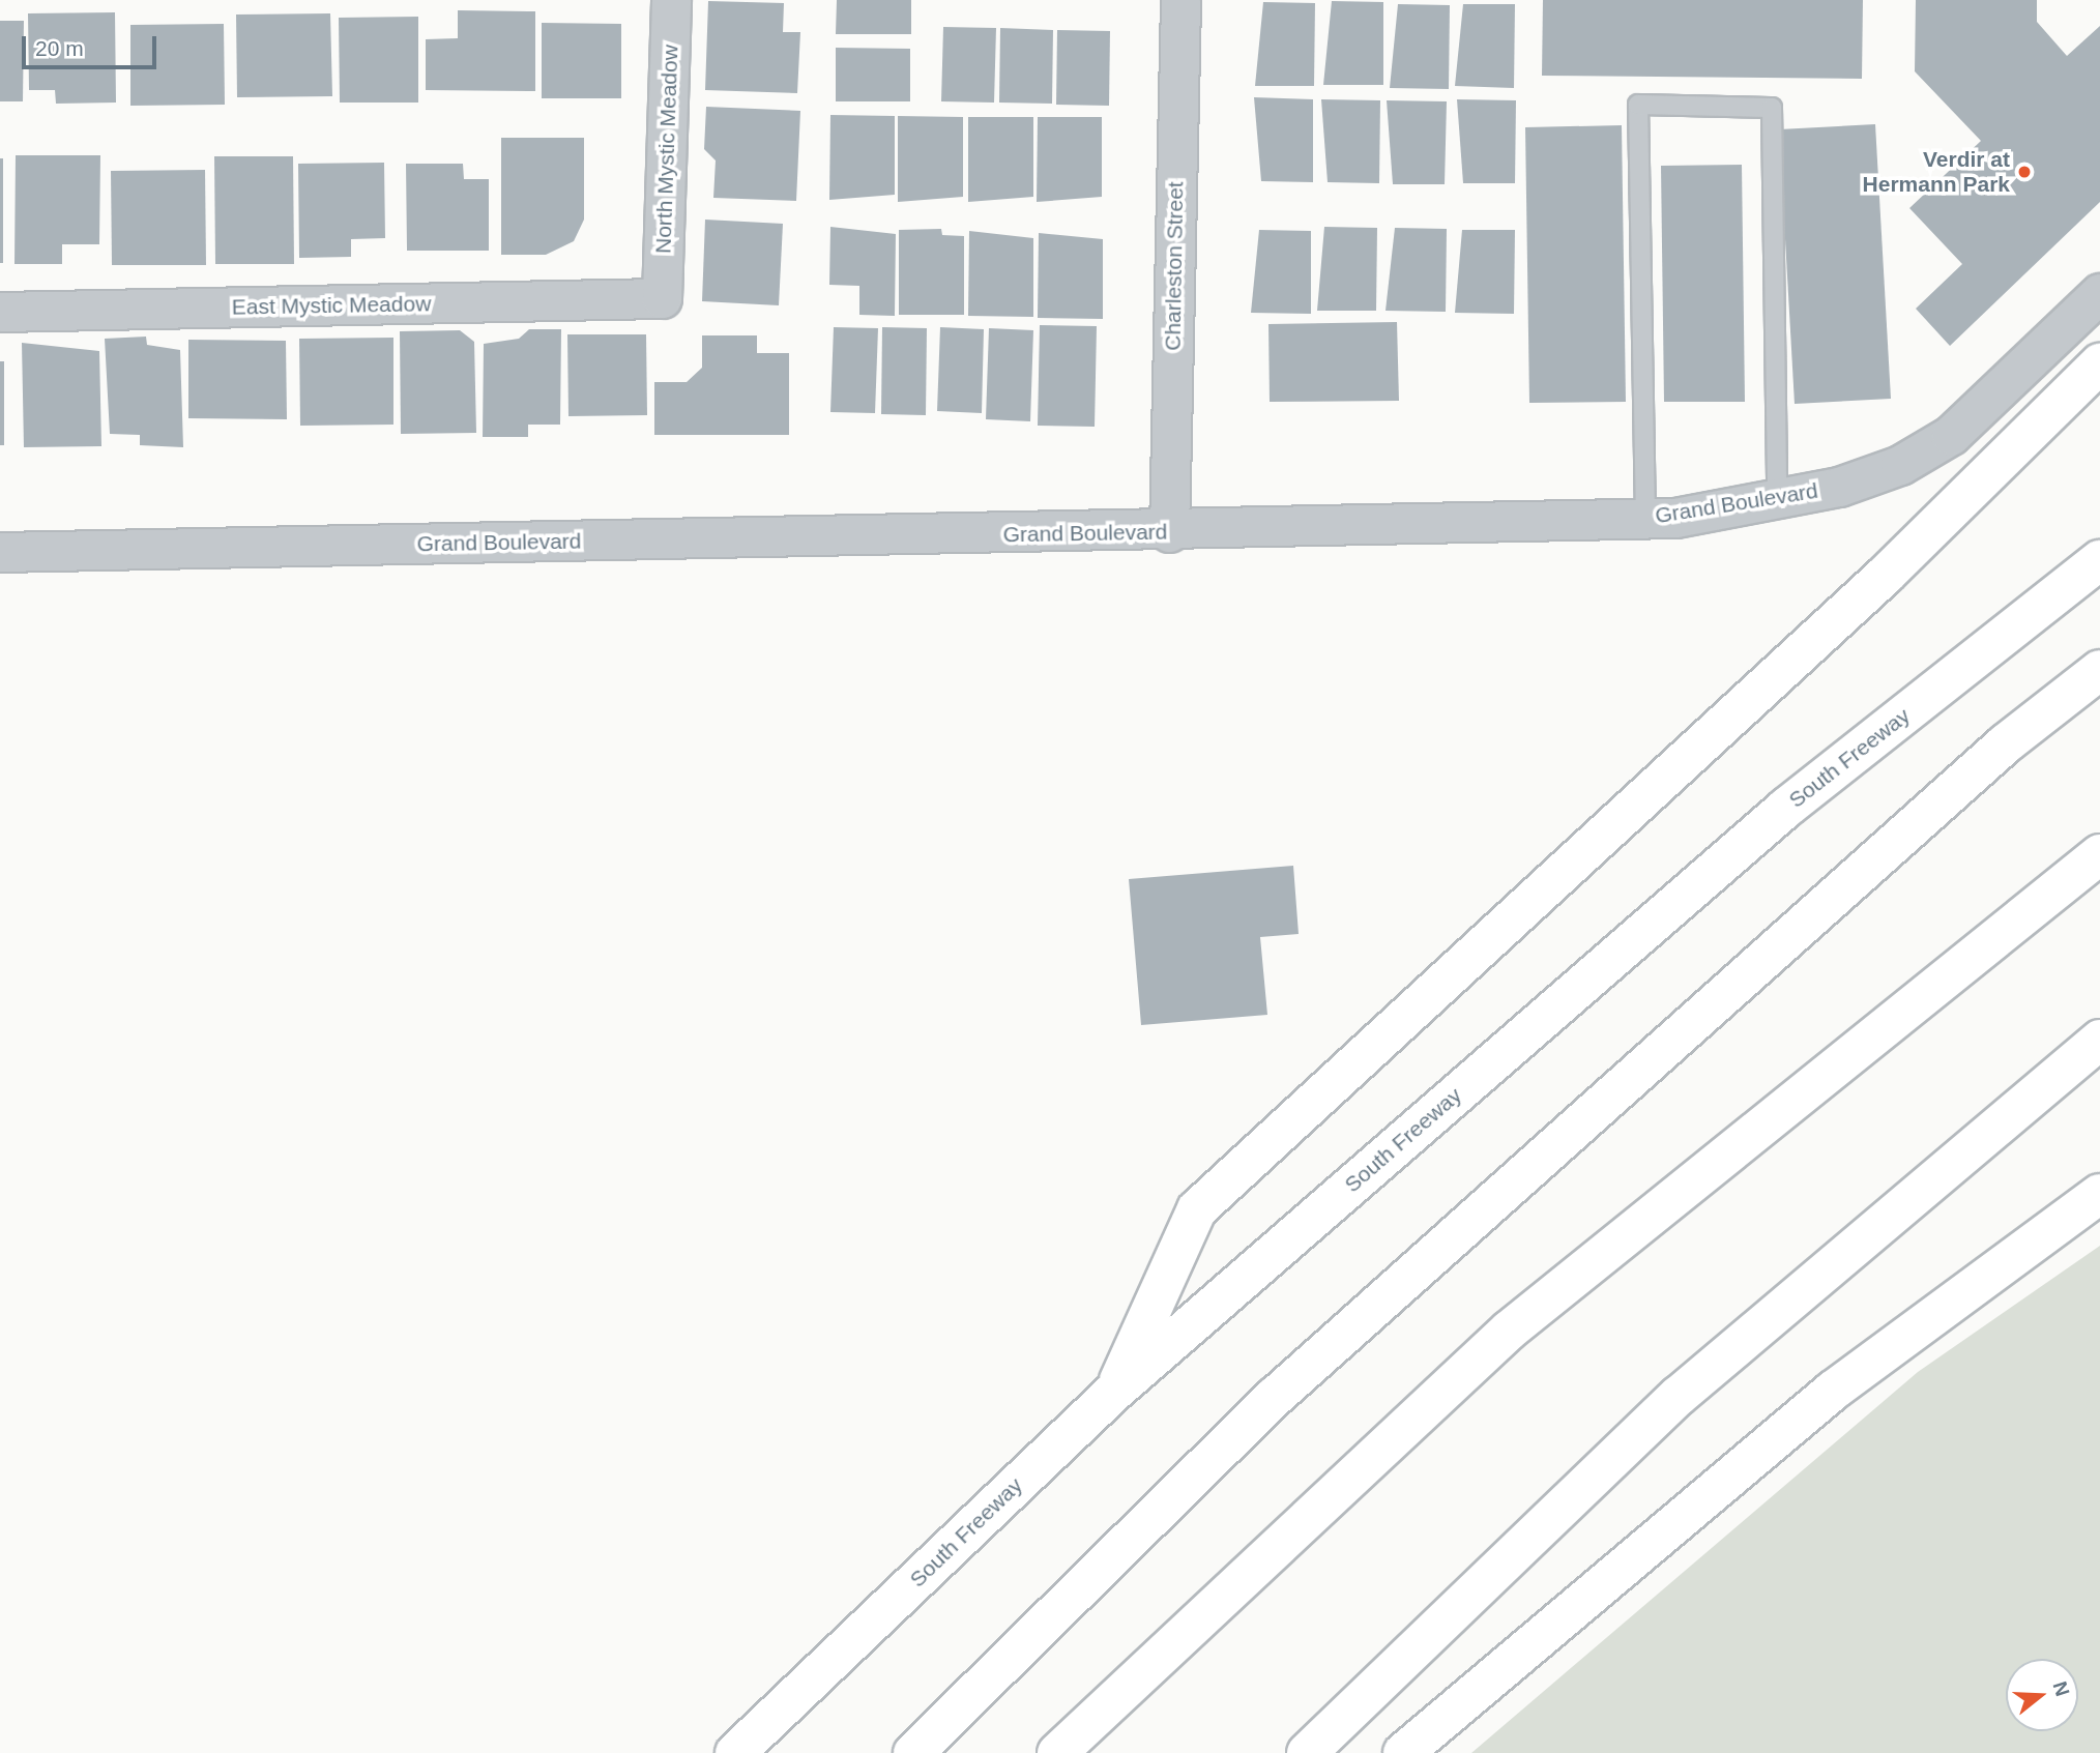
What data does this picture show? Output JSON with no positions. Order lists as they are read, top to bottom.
{
  "streets": {
    "highway": ["South Freeway"],
    "street": [
      "North Mystic Meadow",
      "Charleston Street",
      "East Mystic Meadow",
      "Grand Boulevard"
    ]
  },
  "crossings": [
    ["North Mystic Meadow", "East Mystic Meadow"],
    ["Charleston Street", "Grand Boulevard"]
  ],
  "places": ["Verdir at Hermann Park"],
  "scale_bar": "20 m",
  "north": "right"
}
